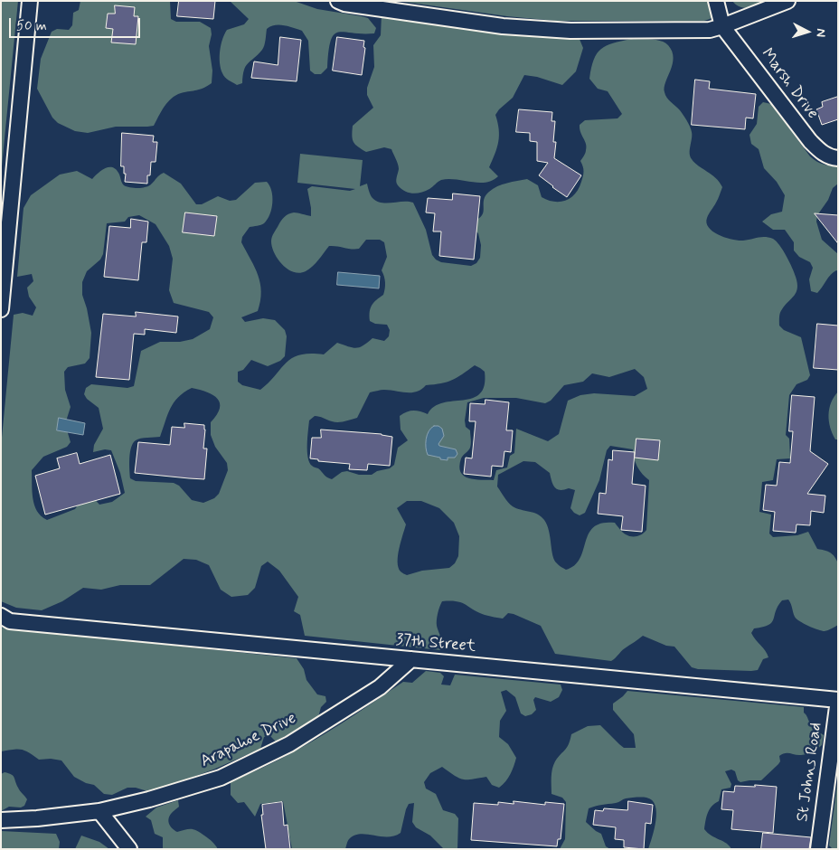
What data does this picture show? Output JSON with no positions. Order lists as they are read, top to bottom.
{
  "streets": {
    "street": [
      "Marsh Drive",
      "37th Street",
      "Arapahoe Drive",
      "St Johns Road"
    ]
  },
  "crossings": [
    ["37th Street", "Arapahoe Drive"],
    ["37th Street", "St Johns Road"]
  ],
  "scale_bar": "50 m",
  "north": "right"
}
